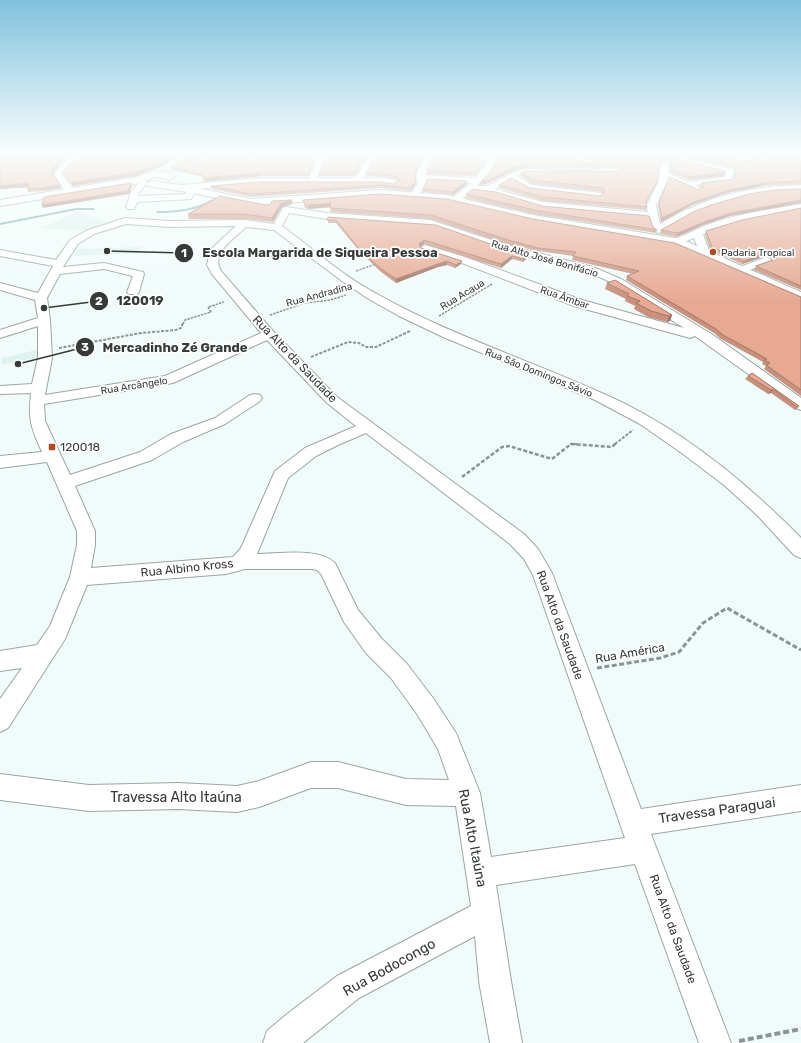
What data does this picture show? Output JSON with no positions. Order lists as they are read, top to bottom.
{
  "streets": {
    "street": [
      "Rua Alto José Bonifácio",
      "Rua Âmbar",
      "Rua Alto da Saudade",
      "Rua São Domingos Sávio",
      "Rua Arcângelo",
      "Rua Albino Kross",
      "Travessa Alto Itaúna",
      "Travessa Paraguai",
      "Rua Alto Itaúna",
      "Rua Bodocongo"
    ],
    "path": ["Rua Andradina", "Rua Acaua", "Rua América"]
  },
  "crossings": [
    ["Rua Alto José Bonifácio", "Rua Âmbar"],
    ["Rua Andradina", "Rua Alto da Saudade"],
    ["Rua Andradina", "Rua São Domingos Sávio"],
    ["Rua Andradina", "Rua Arcângelo"],
    ["Rua Acaua", "Rua Âmbar"],
    ["Rua Acaua", "Rua Alto da Saudade"],
    ["Rua Acaua", "Rua São Domingos Sávio"],
    ["Rua Alto da Saudade", "Rua Arcângelo"],
    ["Rua Alto da Saudade", "Rua Albino Kross"],
    ["Rua Alto da Saudade", "Rua América"],
    ["Rua Alto da Saudade", "Travessa Paraguai"],
    ["Rua Albino Kross", "Rua Alto Itaúna"],
    ["Travessa Alto Itaúna", "Rua Alto Itaúna"],
    ["Rua Alto Itaúna", "Rua Bodocongo"]
  ],
  "places": {
    "other": [
      "Escola Margarida de Siqueira Pessoa",
      "Padaria Tropical",
      "120019",
      "Mercadinho Zé Grande"
    ],
    "transit": ["120018"]
  }
}
